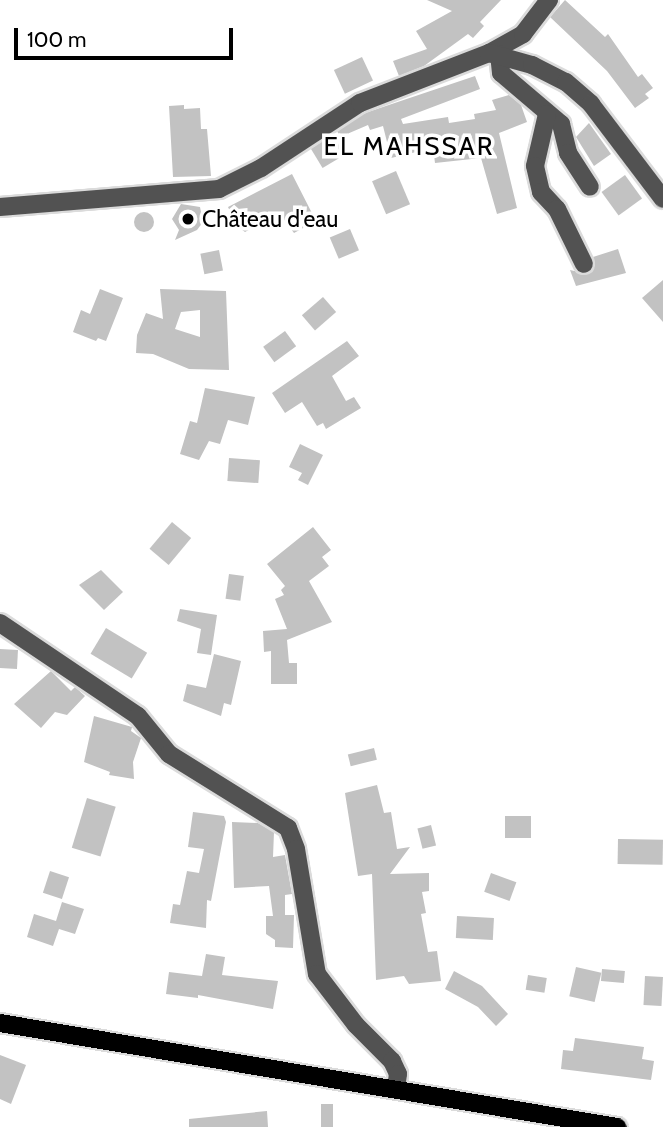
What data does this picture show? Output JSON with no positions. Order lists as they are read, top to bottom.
{
  "districts": ["EL MAHSSAR"],
  "places": ["Château d'eau"],
  "scale_bar": "100 m"
}
